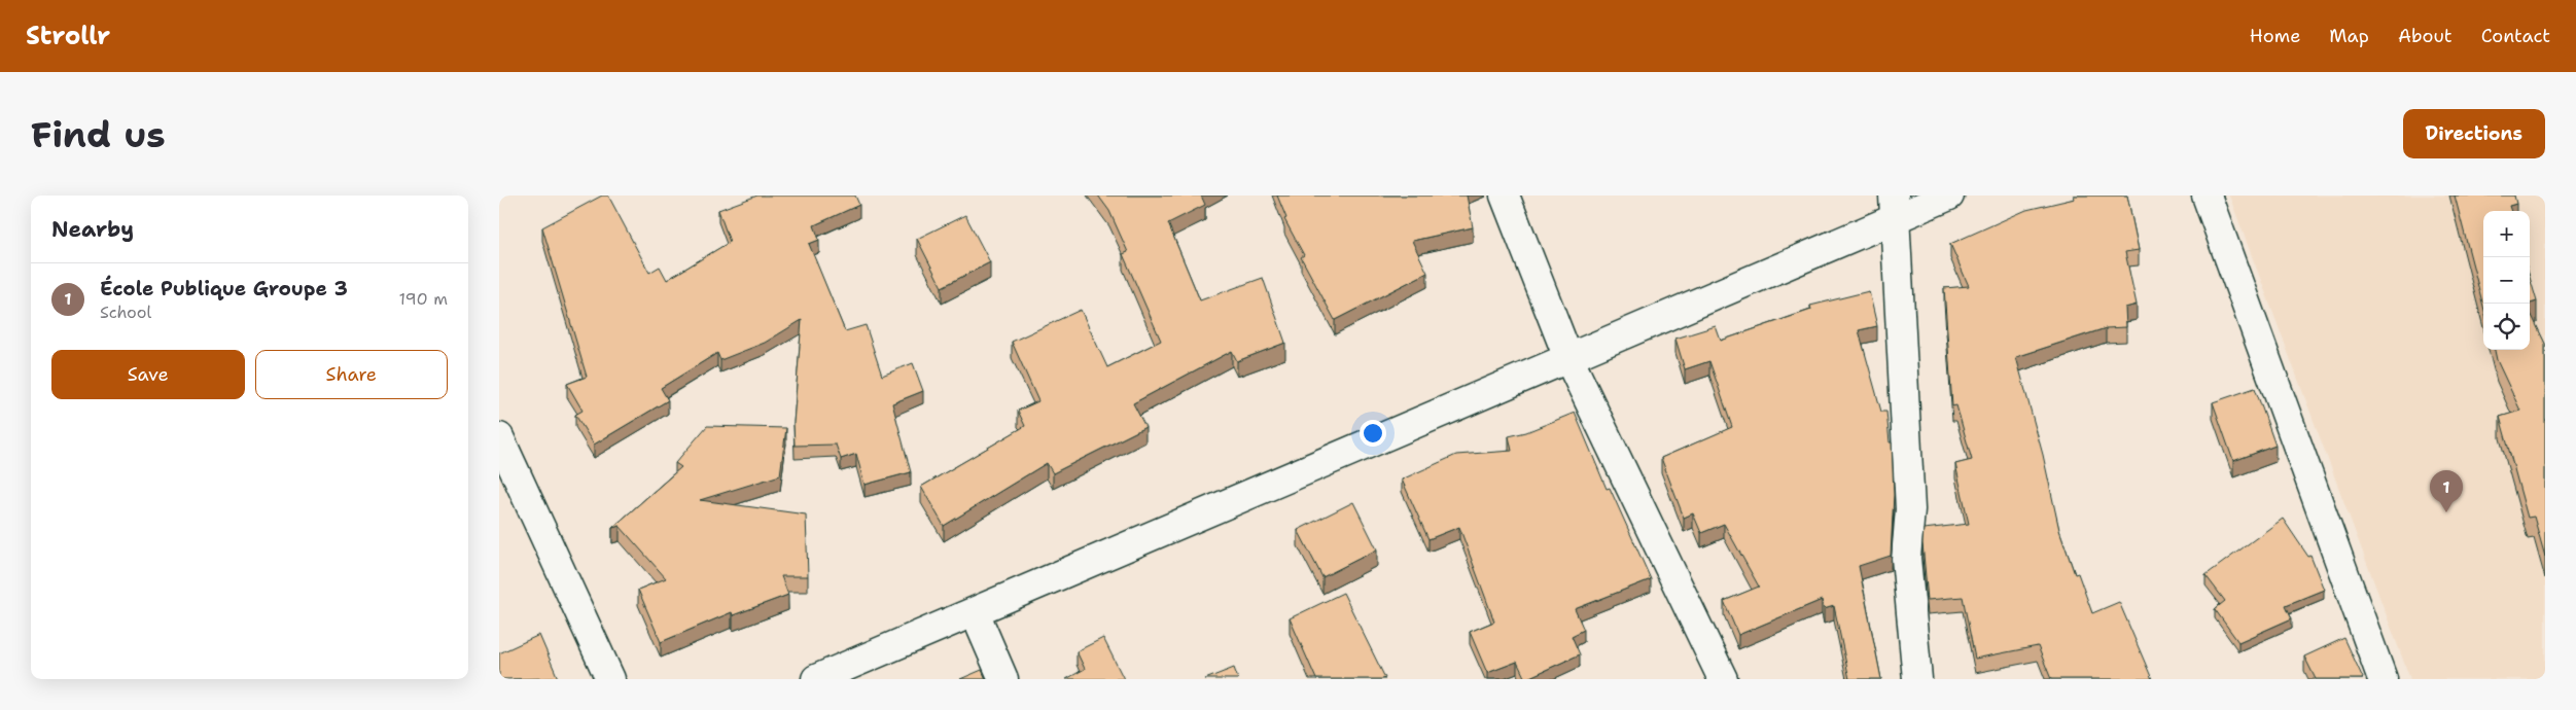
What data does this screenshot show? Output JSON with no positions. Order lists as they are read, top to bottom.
{
  "page": {
    "header": "Strollr",
    "nav": [
      "Home",
      "Map",
      "About",
      "Contact"
    ],
    "buttons": [
      "Directions",
      ["Save", "Share"]
    ],
    "title": "Find us",
    "heading": "Nearby",
    "map_buttons": ["+", "−"],
    "list": [
      {
        "mark": "1",
        "name": "École Publique Groupe 3",
        "note": "School",
        "value": "190 m"
      }
    ],
    "pins": "1"
  }
}
